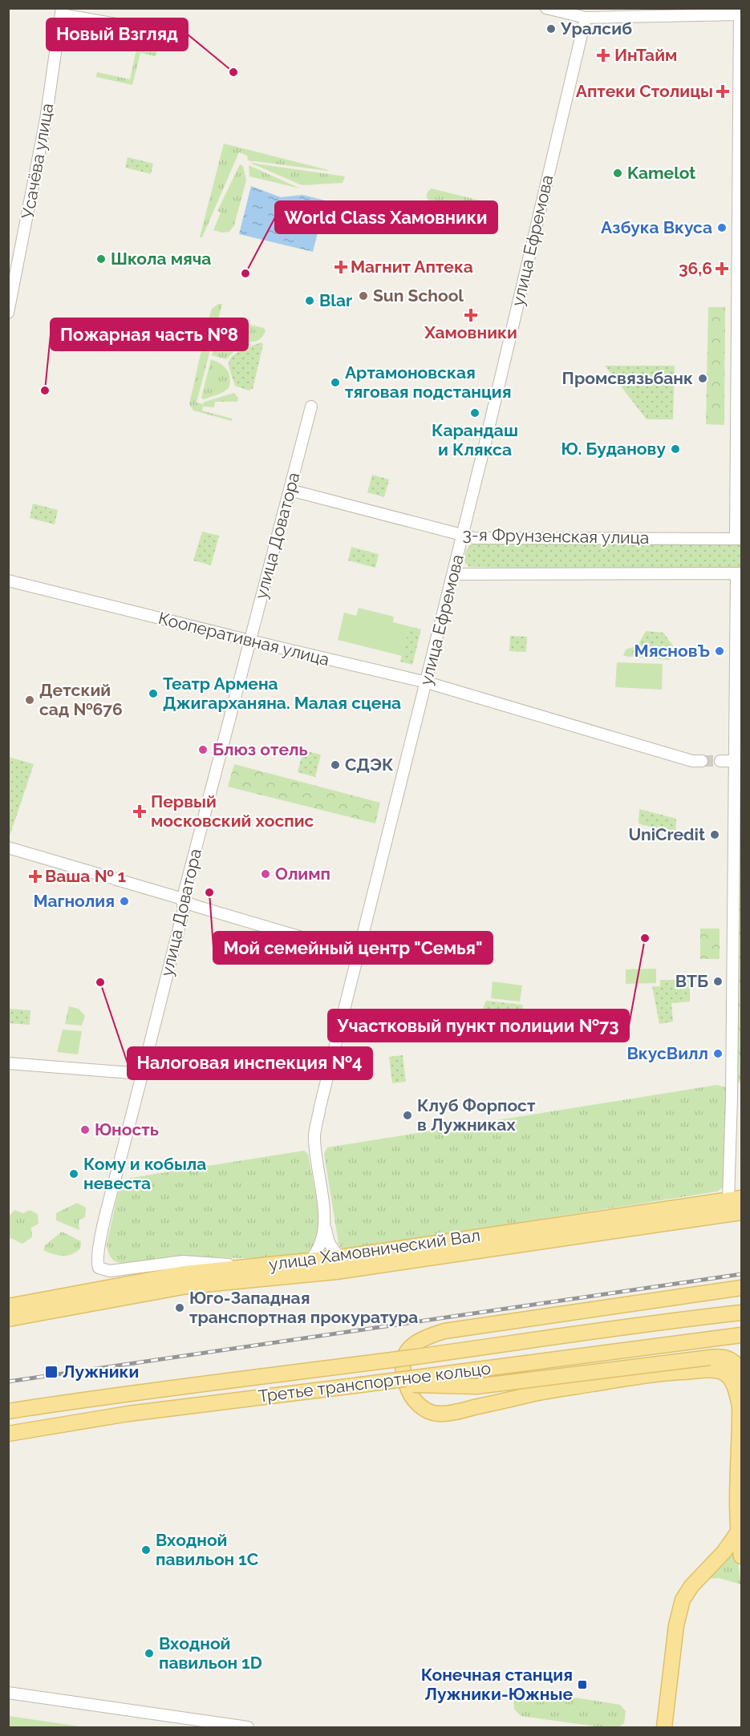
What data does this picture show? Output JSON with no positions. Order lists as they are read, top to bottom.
{
  "streets": {
    "main road": ["улица Хамовнический Вал", "Третье транспортное кольцо"],
    "street": [
      "Усачёва улица",
      "улица Ефремова",
      "улица Доватора",
      "3-я Фрунзенская улица",
      "Кооперативная улица"
    ]
  },
  "crossings": [
    ["улица Ефремова", "3-я Фрунзенская улица"],
    ["улица Ефремова", "Кооперативная улица"],
    ["улица Ефремова", "улица Хамовнический Вал"],
    ["улица Доватора", "3-я Фрунзенская улица"],
    ["улица Доватора", "Кооперативная улица"],
    ["улица Доватора", "улица Хамовнический Вал"]
  ],
  "places": {
    "other": [
      "Уралсиб",
      "Новый Взгляд",
      "Kamelot",
      "Азбука Вкуса",
      "Школа мяча",
      "World Class Хамовники",
      "Sun School",
      "Blar",
      "Промсвязьбанк",
      "Артамоновская тяговая подстанция",
      "Пожарная часть №8",
      "Карандаш и Клякса",
      "Ю. Буданову",
      "МясновЪ",
      "Театр Армена Джигарханяна. Малая сцена",
      "Детский сад №676",
      "Блюз отель",
      "СДЭК",
      "UniCredit",
      "Олимп",
      "Мой семейный центр \"Семья\"",
      "Магнолия",
      "Участковый пункт полиции №73",
      "ВТБ",
      "Налоговая инспекция №4",
      "ВкусВилл",
      "Клуб Форпост в Лужниках",
      "Юность",
      "Кому и кобыла невеста",
      "Юго-Западная транспортная прокуратура",
      "Входной павильон 1C",
      "Входной павильон 1D"
    ],
    "health": [
      "ИнТайм",
      "Аптеки Столицы",
      "Магнит Аптека",
      "36,6",
      "Хамовники",
      "Первый московский хоспис",
      "Ваша № 1"
    ],
    "transit": ["Лужники", "Конечная станция Лужники-Южные"]
  }
}
